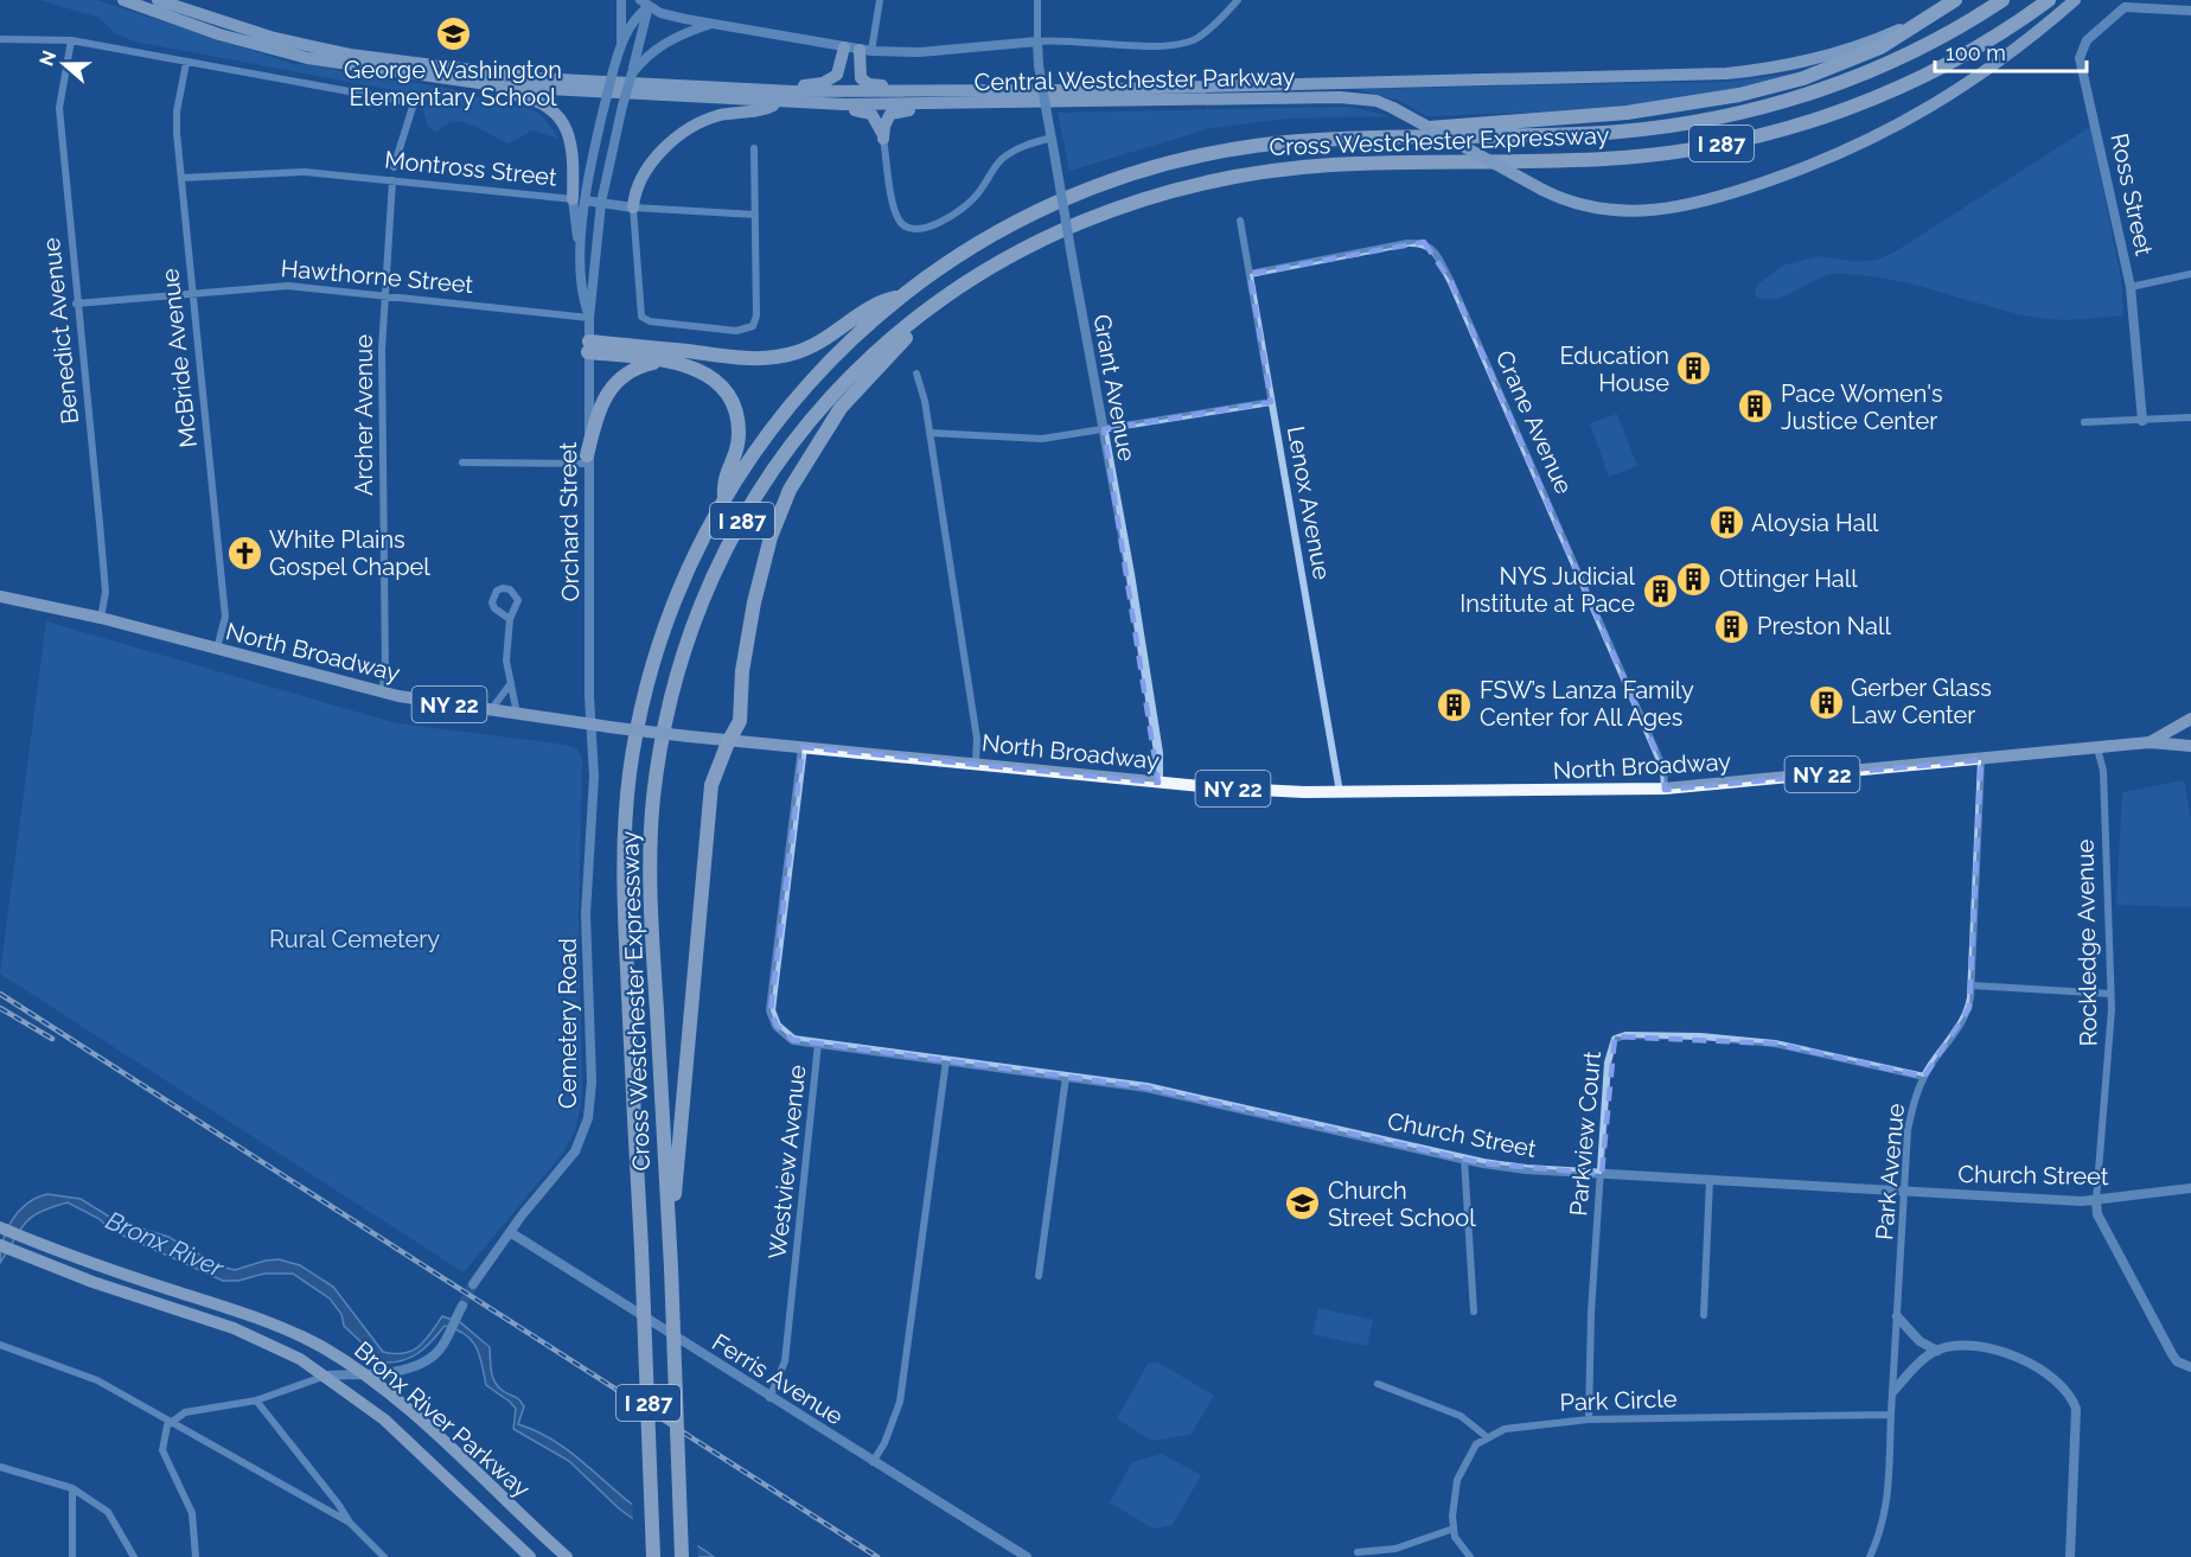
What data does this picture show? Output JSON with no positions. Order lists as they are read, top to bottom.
{
  "streets": {
    "highway": ["Cross Westchester Expressway", "I 287", "Bronx River Parkway"],
    "main road": ["Central Westchester Parkway", "North Broadway", "NY 22"],
    "street": [
      "Montross Street",
      "Ross Street",
      "Hawthorne Street",
      "Benedict Avenue",
      "McBride Avenue",
      "Grant Avenue",
      "Archer Avenue",
      "Crane Avenue",
      "Lenox Avenue",
      "Orchard Street",
      "Rockledge Avenue",
      "Cemetery Road",
      "Parkview Court",
      "Church Street",
      "Westview Avenue",
      "Park Avenue",
      "Ferris Avenue",
      "Park Circle"
    ]
  },
  "crossings": [
    ["Montross Street", "McBride Avenue"],
    ["Montross Street", "Archer Avenue"],
    ["Montross Street", "Orchard Street"],
    ["Hawthorne Street", "Benedict Avenue"],
    ["Hawthorne Street", "McBride Avenue"],
    ["Hawthorne Street", "Archer Avenue"],
    ["Hawthorne Street", "Orchard Street"],
    ["Benedict Avenue", "North Broadway"],
    ["McBride Avenue", "North Broadway"],
    ["Grant Avenue", "North Broadway"],
    ["Archer Avenue", "North Broadway"],
    ["Crane Avenue", "Lenox Avenue"],
    ["Crane Avenue", "North Broadway"],
    ["Lenox Avenue", "North Broadway"],
    ["Orchard Street", "North Broadway"],
    ["Orchard Street", "Cemetery Road"],
    ["North Broadway", "Rockledge Avenue"],
    ["North Broadway", "Cemetery Road"],
    ["North Broadway", "Westview Avenue"],
    ["North Broadway", "Park Avenue"],
    ["Rockledge Avenue", "Church Street"],
    ["Cemetery Road", "Ferris Avenue"],
    ["Parkview Court", "Church Street"],
    ["Parkview Court", "Park Avenue"],
    ["Parkview Court", "Park Circle"],
    ["Church Street", "Westview Avenue"],
    ["Church Street", "Park Avenue"],
    ["Westview Avenue", "Ferris Avenue"],
    ["Park Avenue", "Park Circle"]
  ],
  "water": ["Bronx River"],
  "parks": ["Rural Cemetery"],
  "places": {
    "school or university": ["George Washington Elementary School", "Church Street School"],
    "building": [
      "Education House",
      "Pace Women's Justice Center",
      "Aloysia Hall",
      "Ottinger Hall",
      "NYS Judicial Institute at Pace",
      "Preston Nall",
      "Gerber Glass Law Center",
      "FSW’s Lanza Family Center for All Ages"
    ],
    "church": ["White Plains Gospel Chapel"]
  },
  "scale_bar": "100 m",
  "north": "left"
}
